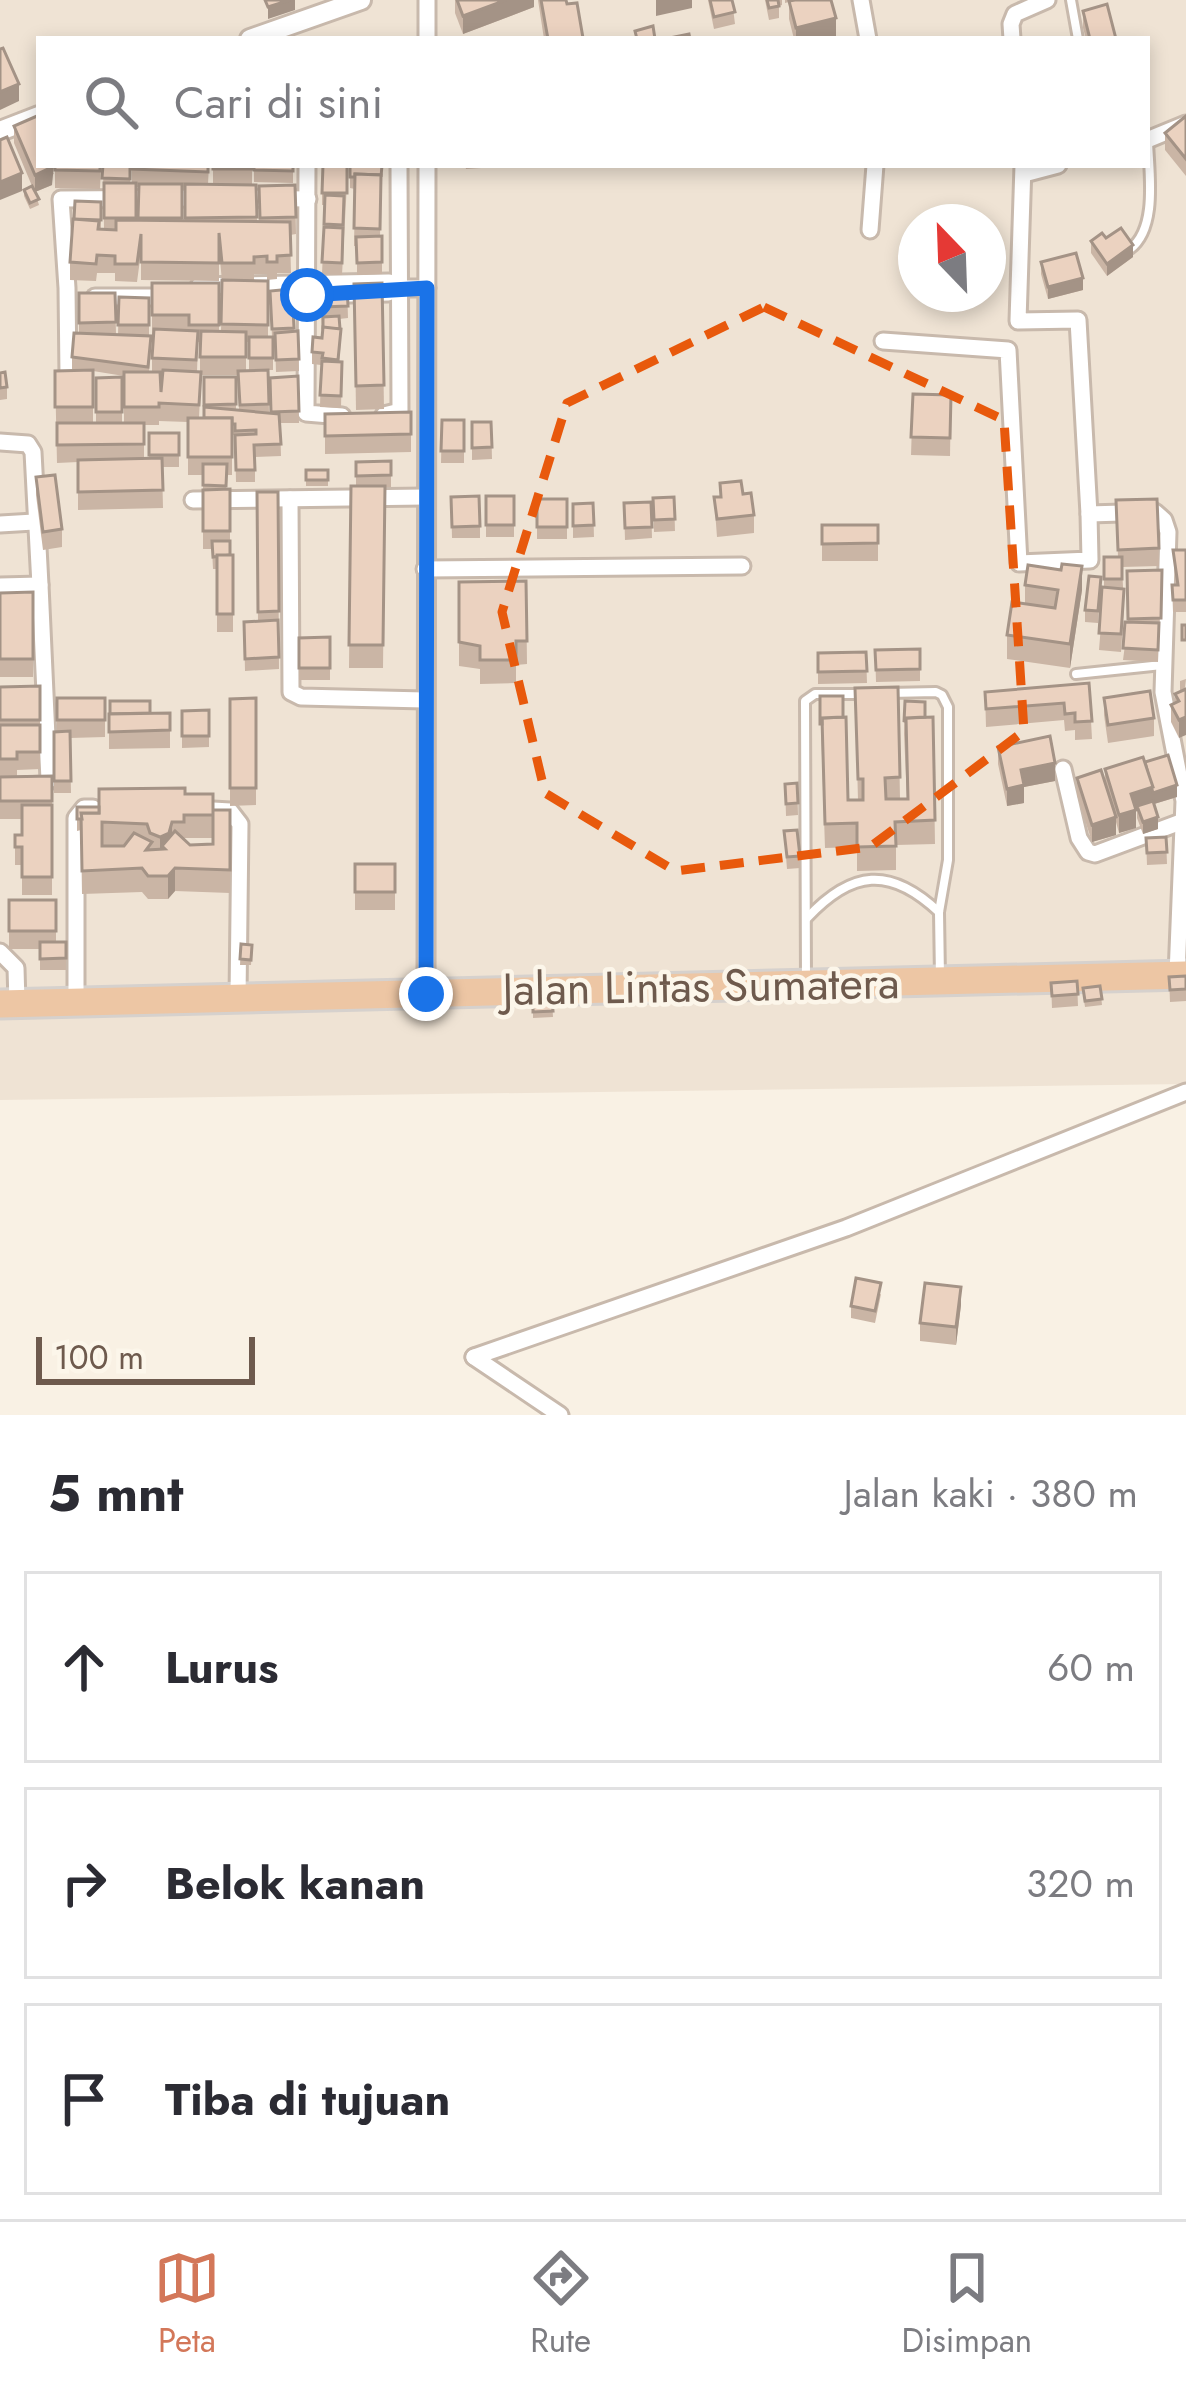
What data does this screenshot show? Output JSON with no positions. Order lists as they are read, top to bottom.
{
  "streets": {
    "highway": ["Jalan Lintas Sumatera"]
  },
  "scale_bar": "100 m",
  "north": "top left",
  "page": {
    "search": "Cari di sini",
    "scale": "100 m",
    "heading": ["5 mnt", "Jalan kaki · 380 m"],
    "list": [
      ["Lurus", "60 m"],
      ["Belok kanan", "320 m"],
      "Tiba di tujuan"
    ],
    "nav": ["Peta", "Rute", "Disimpan"]
  }
}
